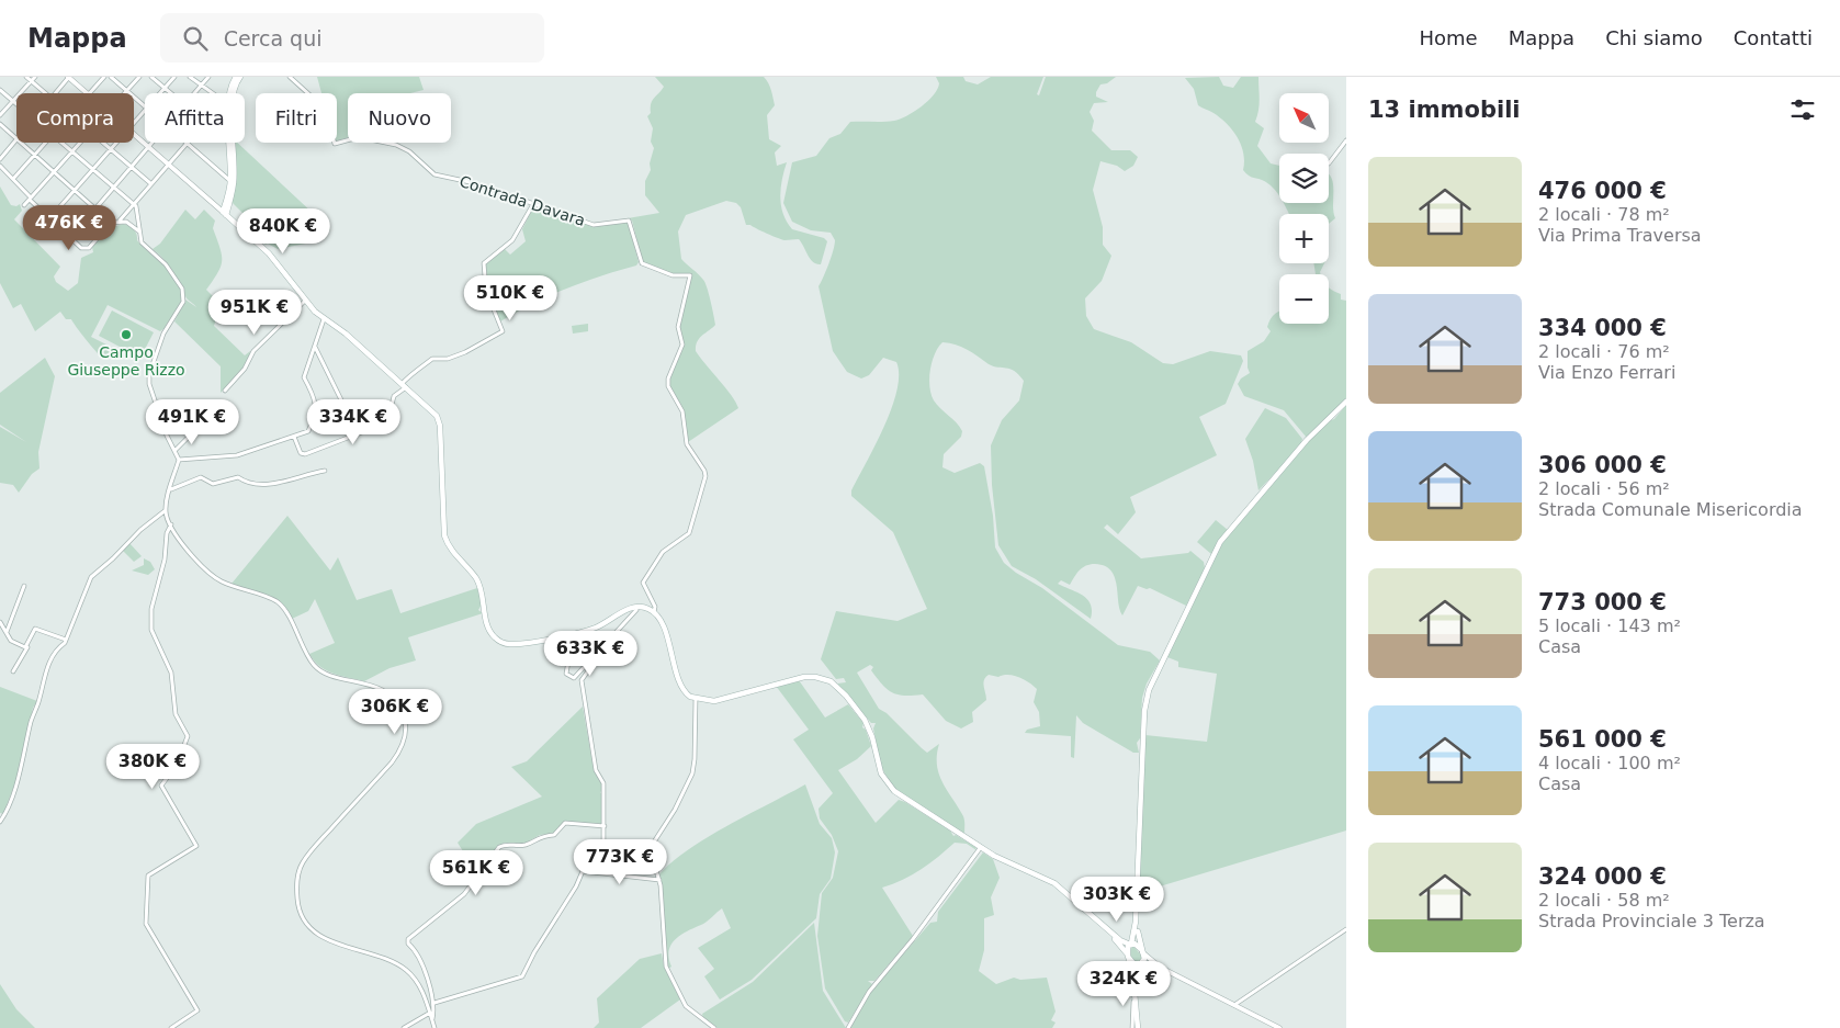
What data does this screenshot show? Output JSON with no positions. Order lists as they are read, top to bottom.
{
  "streets": {
    "street": ["Contrada Davara"]
  },
  "places": ["Campo Giuseppe Rizzo"],
  "north": "top left",
  "page": {
    "header": "Mappa",
    "search": "Cerca qui",
    "nav": [
      "Home",
      "Mappa",
      "Chi siamo",
      "Contatti"
    ],
    "heading": "13 immobili",
    "map_buttons": ["+", "−"],
    "chip": [
      "Compra",
      "Affitta",
      "Filtri",
      "Nuovo"
    ],
    "list": [
      {
        "name": "476 000 €",
        "note": "2 locali · 78 m² · Via Prima Traversa"
      },
      {
        "name": "334 000 €",
        "note": "2 locali · 76 m² · Via Enzo Ferrari"
      },
      {
        "name": "306 000 €",
        "note": "2 locali · 56 m² · Strada Comunale Misericordia"
      },
      {
        "name": "773 000 €",
        "note": "5 locali · 143 m² · Casa"
      },
      {
        "name": "561 000 €",
        "note": "4 locali · 100 m² · Casa"
      },
      {
        "name": "324 000 €",
        "note": "2 locali · 58 m² · Strada Provinciale 3 Terza"
      }
    ],
    "price": [
      "476K €",
      "840K €",
      "510K €",
      "951K €",
      "491K €",
      "334K €",
      "633K €",
      "306K €",
      "380K €",
      "773K €",
      "561K €",
      "303K €",
      "324K €"
    ]
  }
}
